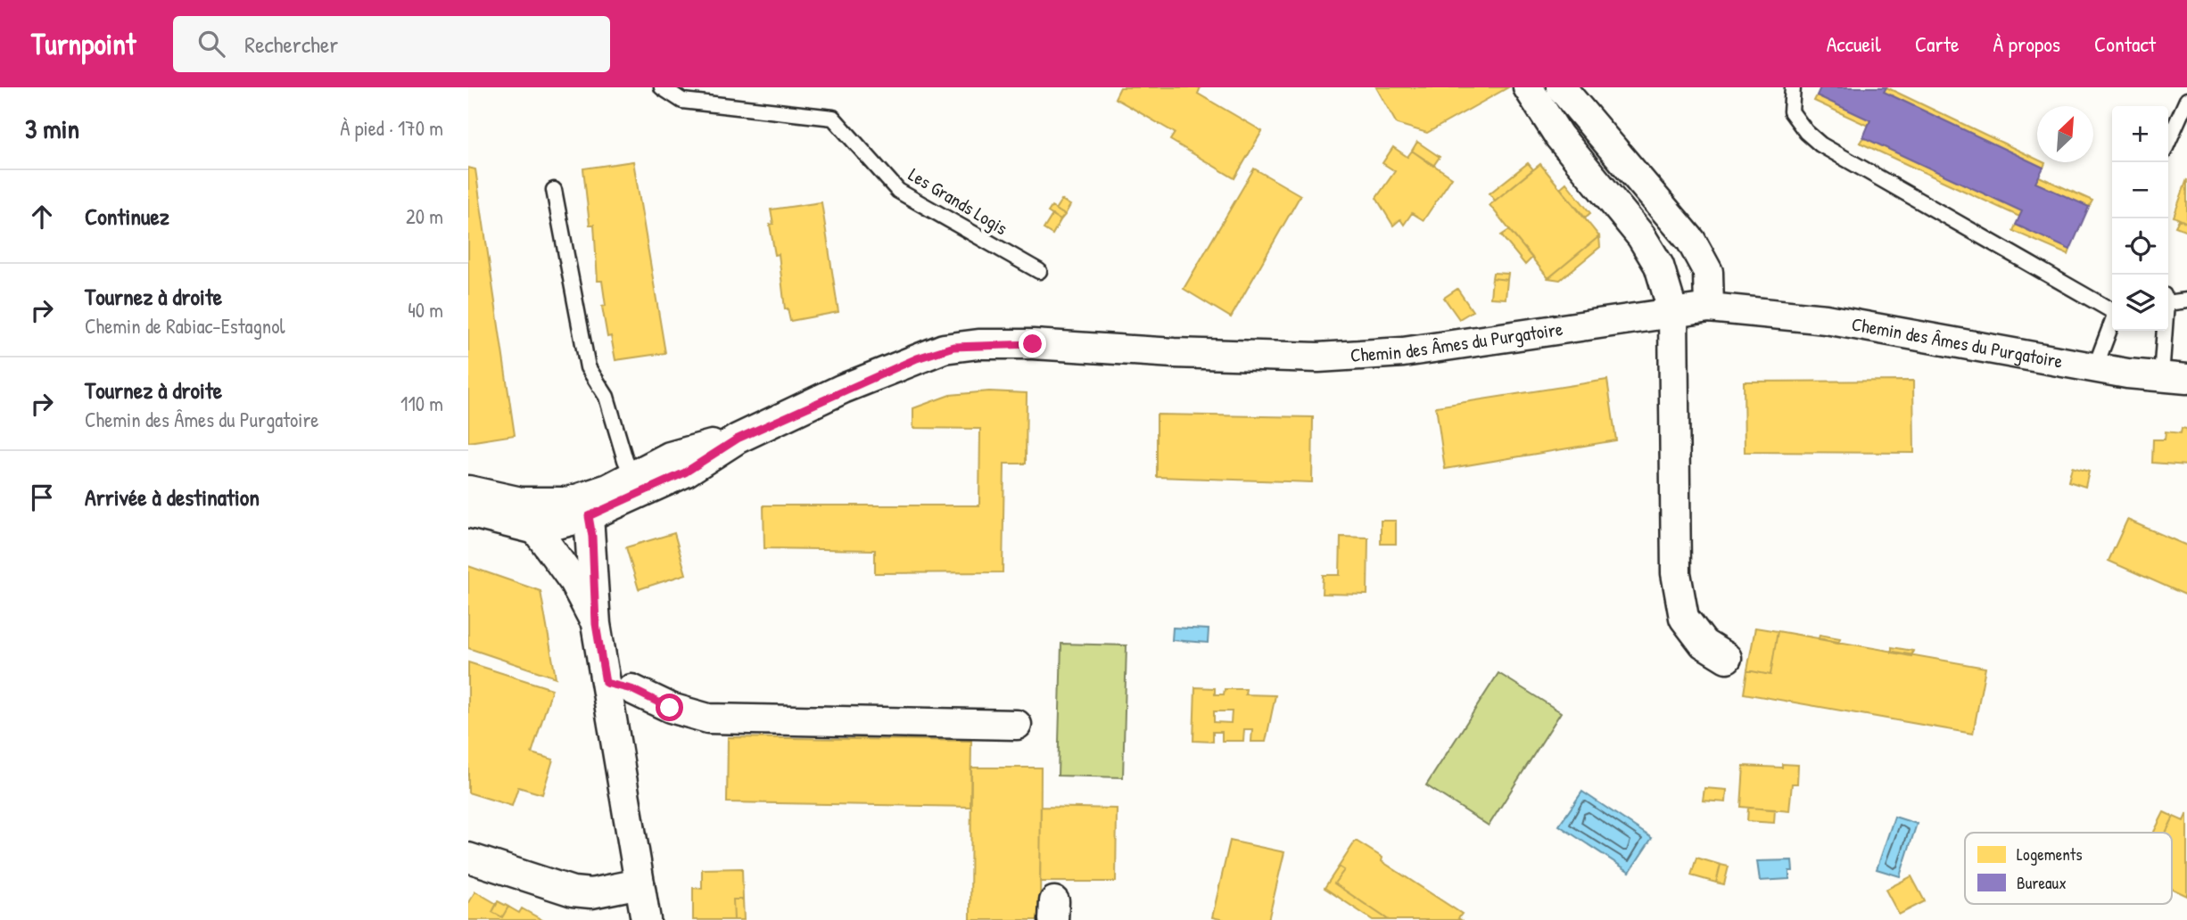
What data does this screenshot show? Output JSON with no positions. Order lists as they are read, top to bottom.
{
  "streets": {
    "street": ["Chemin des Âmes du Purgatoire"],
    "lane": ["Les Grands Logis"]
  },
  "legend": ["Logements", "Bureaux"],
  "north": "top right",
  "page": {
    "header": "Turnpoint",
    "search": "Rechercher",
    "nav": [
      "Accueil",
      "Carte",
      "À propos",
      "Contact"
    ],
    "heading": ["3 min", "À pied · 170 m"],
    "map_buttons": ["+", "−"],
    "list": [
      ["Continuez", "20 m"],
      ["Tournez à droite", "Chemin de Rabiac-Estagnol", "40 m"],
      ["Tournez à droite", "Chemin des Âmes du Purgatoire", "110 m"],
      "Arrivée à destination"
    ]
  }
}
